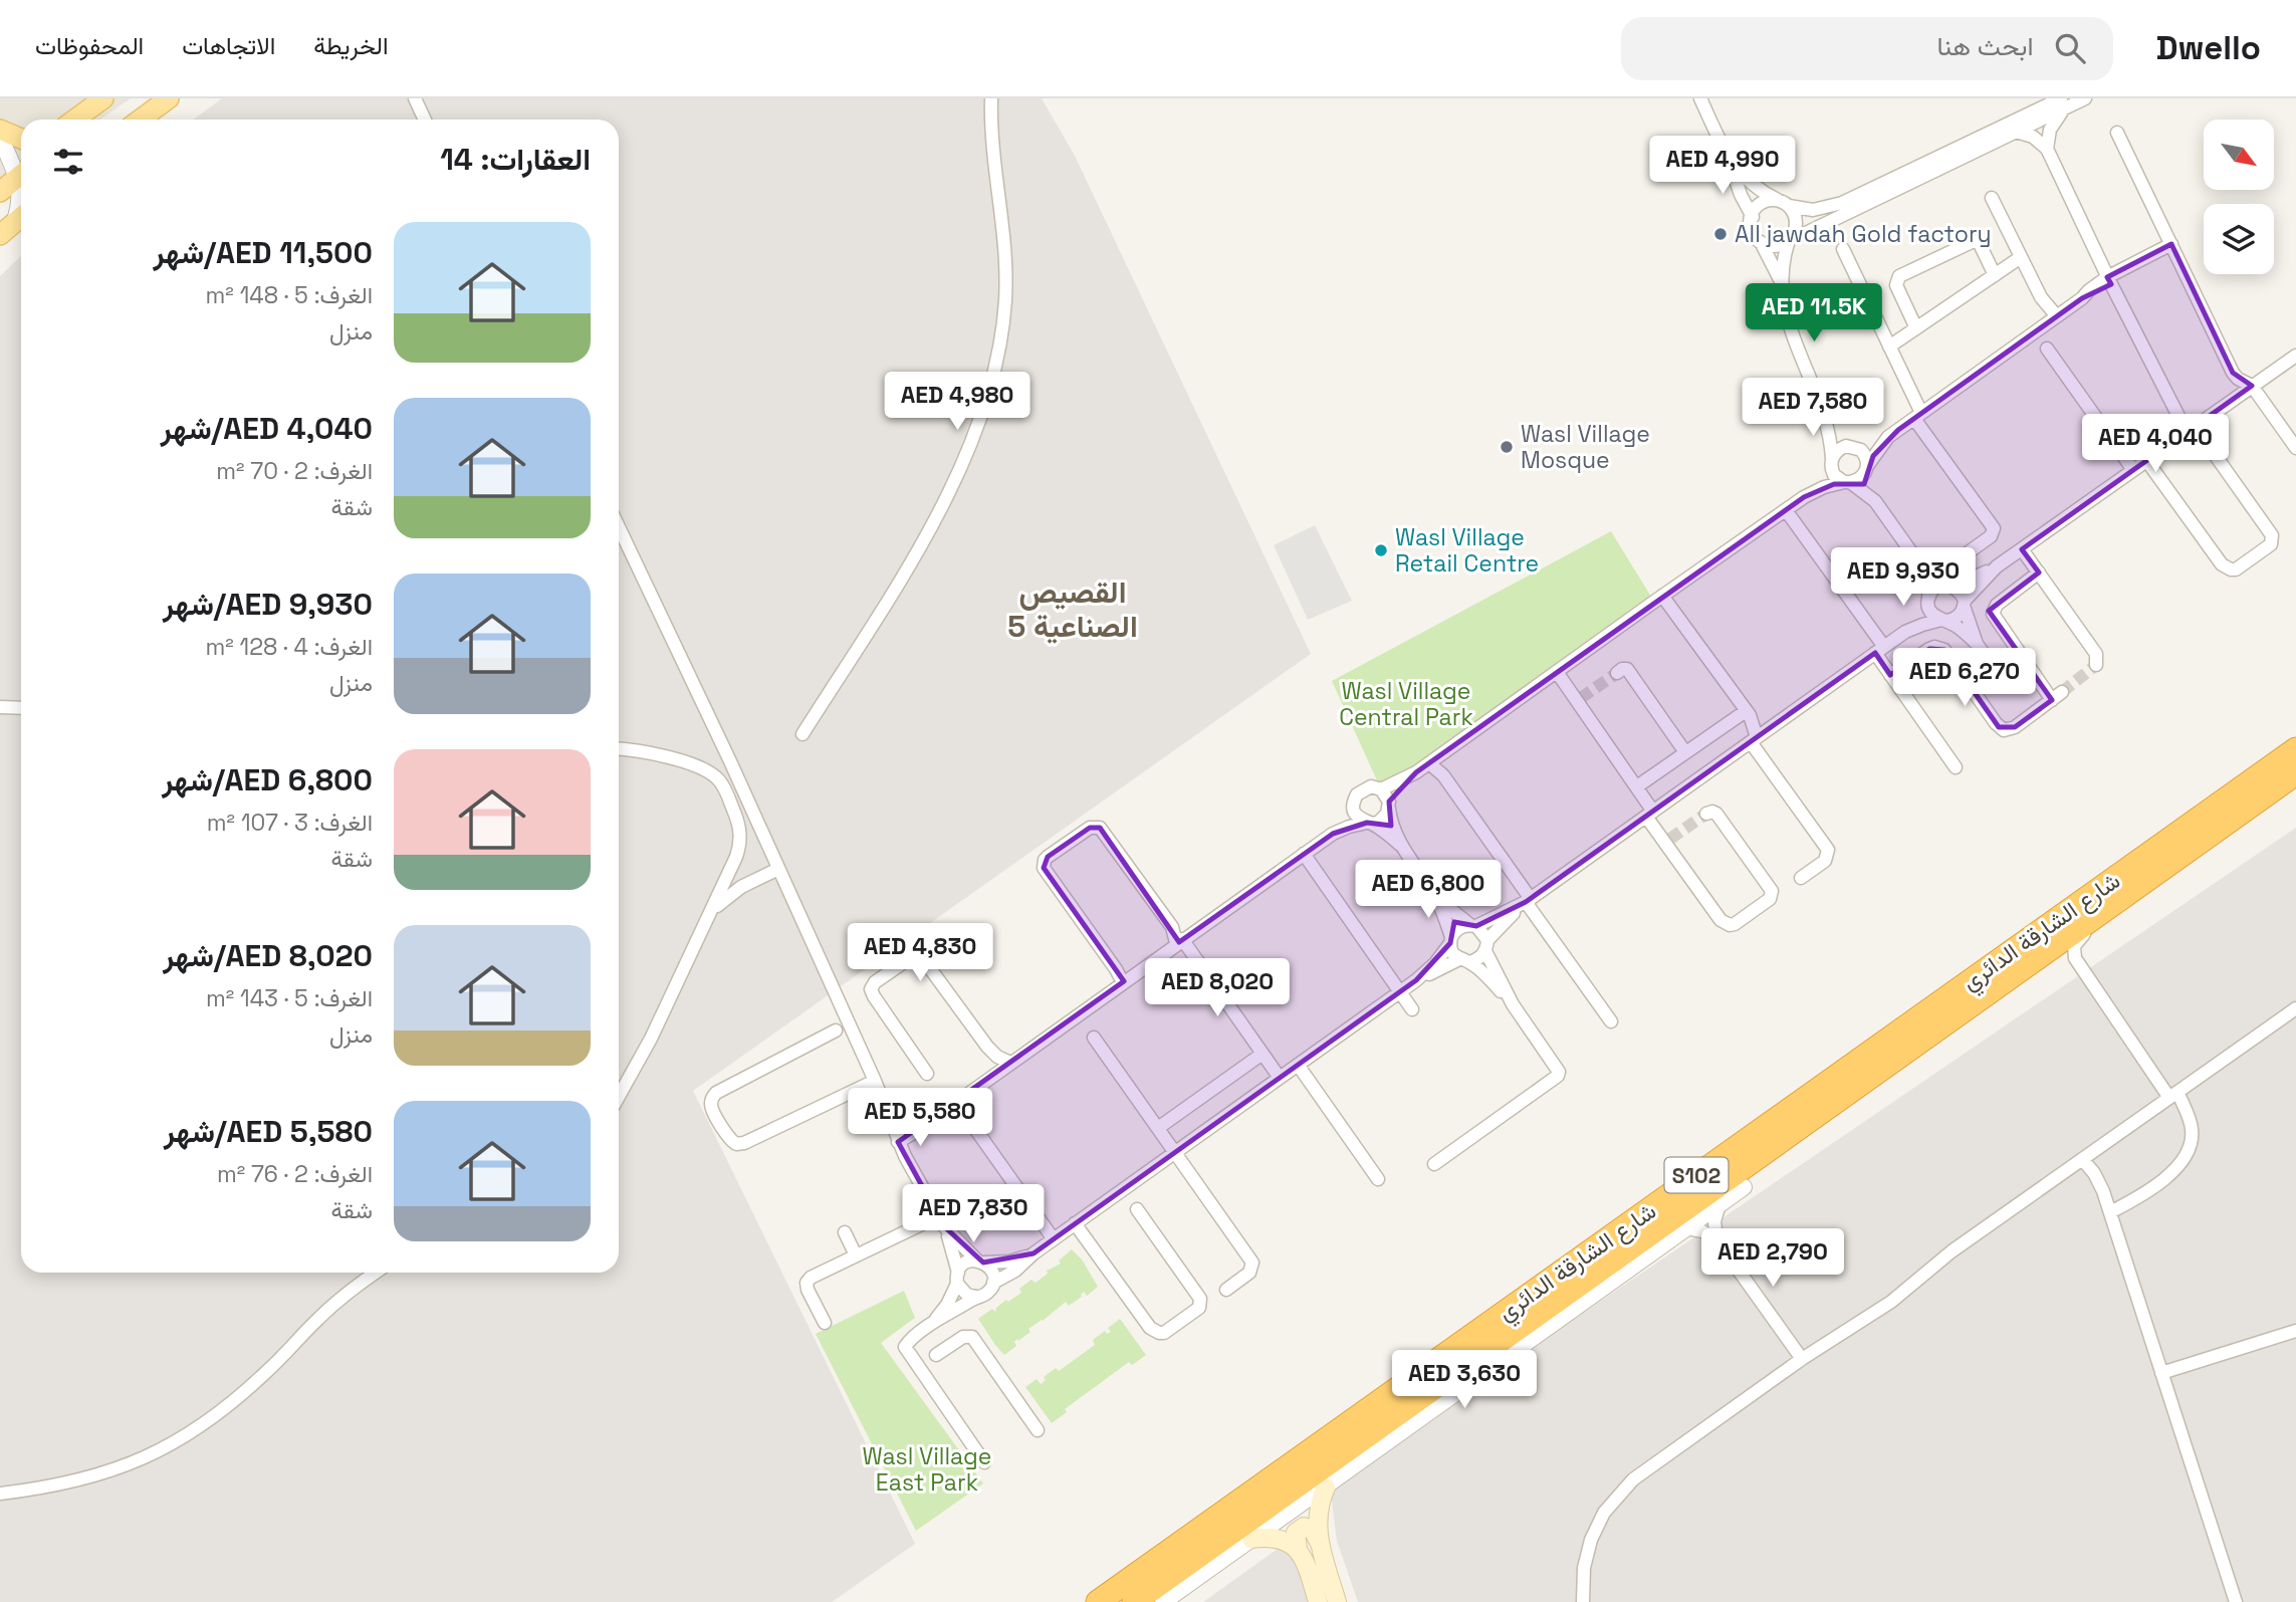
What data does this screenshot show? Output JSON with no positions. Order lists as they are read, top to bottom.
{
  "streets": {
    "highway": ["شارع الشارقة الدائري", "S102"]
  },
  "districts": ["القصيص الصناعية 5"],
  "parks": ["Wasl Village Central Park", "Wasl Village East Park"],
  "places": ["All jawdah Gold factory", "Wasl Village Mosque", "Wasl Village Retail Centre"],
  "north": "bottom right",
  "page": {
    "header": "Dwello",
    "search": "ابحث هنا",
    "nav": ["الخريطة", "الاتجاهات", "المحفوظات"],
    "heading": "العقارات: 14",
    "price": [
      "AED 4,990",
      "AED 11.5K",
      "AED 4,980",
      "AED 7,580",
      "AED 4,040",
      "AED 9,930",
      "AED 6,270",
      "AED 6,800",
      "AED 4,830",
      "AED 8,020",
      "AED 5,580",
      "AED 7,830",
      "AED 2,790",
      "AED 3,630"
    ],
    "list": [
      {
        "name": "AED 11,500/شهر",
        "note": "الغرف: 5 · 148 m² · منزل"
      },
      {
        "name": "AED 4,040/شهر",
        "note": "الغرف: 2 · 70 m² · شقة"
      },
      {
        "name": "AED 9,930/شهر",
        "note": "الغرف: 4 · 128 m² · منزل"
      },
      {
        "name": "AED 6,800/شهر",
        "note": "الغرف: 3 · 107 m² · شقة"
      },
      {
        "name": "AED 8,020/شهر",
        "note": "الغرف: 5 · 143 m² · منزل"
      },
      {
        "name": "AED 5,580/شهر",
        "note": "الغرف: 2 · 76 m² · شقة"
      }
    ]
  }
}
